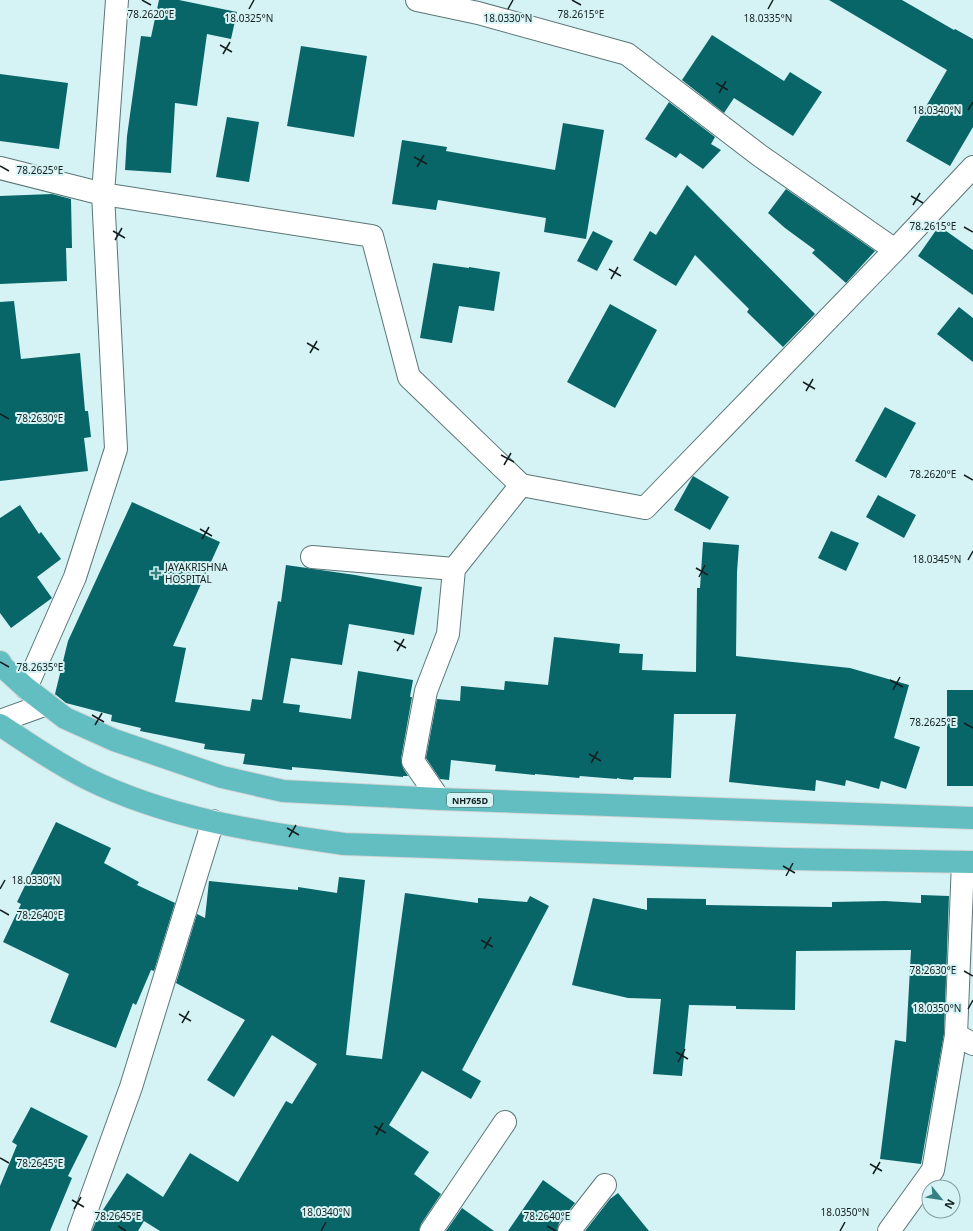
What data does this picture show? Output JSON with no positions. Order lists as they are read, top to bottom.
{
  "streets": {
    "highway": ["NH765D"]
  },
  "places": {
    "health": ["JAYAKRISHNA HOSPITAL"]
  },
  "north": "bottom right",
  "coordinates": [
    "78.2620°E",
    "78.2615°E",
    "18.0325°N",
    "18.0330°N",
    "18.0335°N",
    "18.0340°N",
    "78.2625°E",
    "78.2630°E",
    "18.0345°N",
    "78.2635°E",
    "78.2640°E",
    "18.0350°N",
    "78.2645°E"
  ]
}
